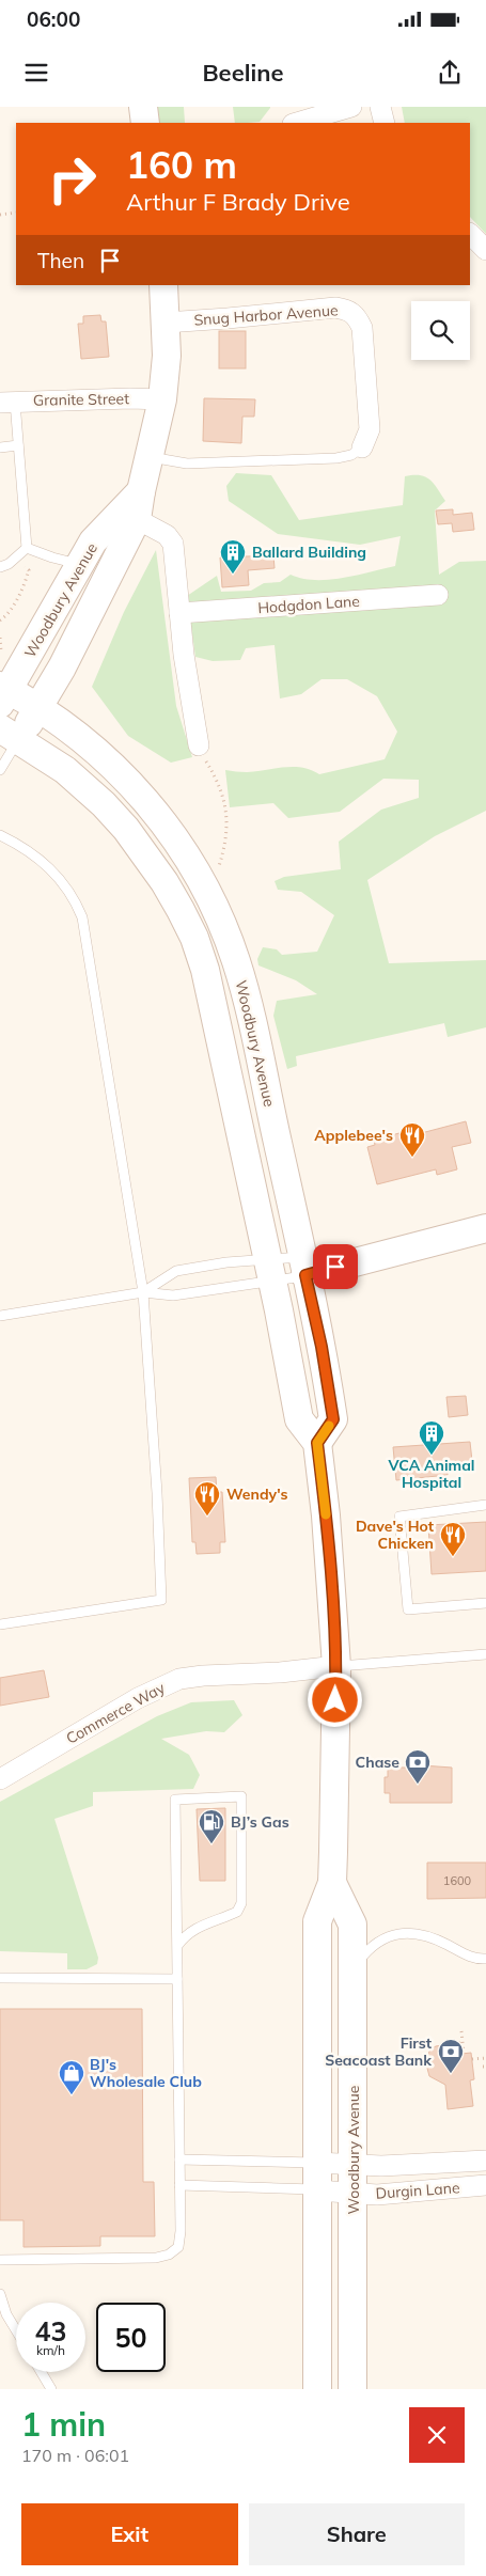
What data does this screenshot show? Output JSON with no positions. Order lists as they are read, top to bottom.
{
  "streets": {
    "main road": ["Woodbury Avenue"],
    "street": [
      "Snug Harbor Avenue",
      "Granite Street",
      "Hodgdon Lane",
      "Commerce Way",
      "Durgin Lane"
    ]
  },
  "crossings": [
    ["Snug Harbor Avenue", "Woodbury Avenue"],
    ["Granite Street", "Woodbury Avenue"],
    ["Woodbury Avenue", "Commerce Way"],
    ["Woodbury Avenue", "Durgin Lane"]
  ],
  "places": {
    "building": ["Ballard Building", "VCA Animal Hospital"],
    "restaurant": ["Applebee's", "Wendy's", "Dave's Hot Chicken"],
    "bank": ["Chase", "First Seacoast Bank"],
    "fuel station": ["BJ’s Gas"],
    "shop": ["BJ's Wholesale Club"]
  },
  "house_numbers": ["1600"],
  "page": {
    "status": "06:00",
    "header": "Beeline",
    "turn": ["160 m", "Arthur F Brady Drive"],
    "then": "Then",
    "speed": "43 km/h",
    "limit": "50",
    "heading": ["1 min", "170 m · 06:01"],
    "buttons": ["Exit", "Share"]
  }
}
